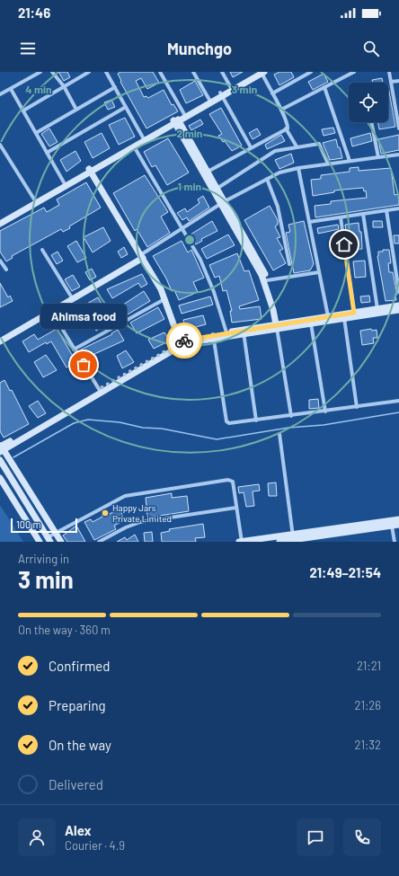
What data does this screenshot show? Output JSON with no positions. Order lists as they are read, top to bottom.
{
  "places": ["Ahimsa food", "Happy Jars Private Limited"],
  "scale_bar": "100 m",
  "page": {
    "status": "21:46",
    "header": "Munchgo",
    "bubble": "Ahimsa food",
    "scale": "100 m",
    "heading": ["3 min", "Arriving in", "21:49–21:54"],
    "panel": ["Alex", "Courier · 4.9"],
    "bar": "On the way · 360 m",
    "list": [
      ["Confirmed", "21:21"],
      ["Preparing", "21:26"],
      ["On the way", "21:32"],
      "Delivered"
    ]
  },
  "rings": [
    "4 min",
    "3 min",
    "2 min",
    "1 min"
  ]
}
